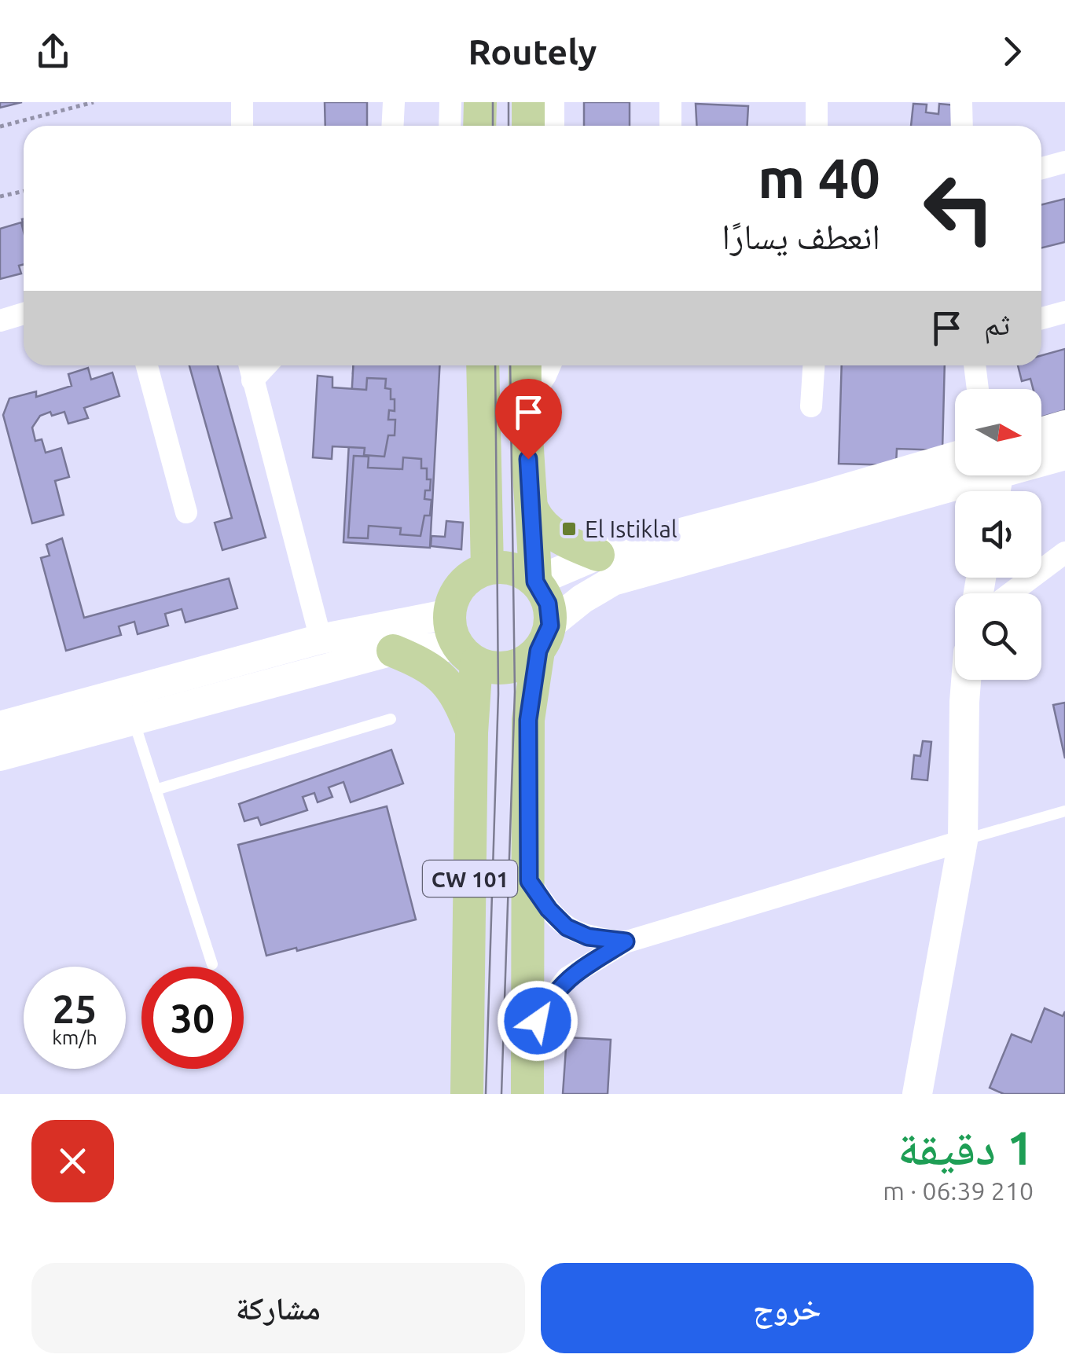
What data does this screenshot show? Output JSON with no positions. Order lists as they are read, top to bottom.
{
  "streets": {
    "main road": ["CW 101"]
  },
  "places": {
    "transit": ["El Istiklal"]
  },
  "north": "right",
  "page": {
    "header": "Routely",
    "turn": ["40 m", "انعطف يسارًا"],
    "then": "ثم",
    "speed": "25 km/h",
    "limit": "30",
    "heading": ["1 دقيقة", "210 m · 06:39"],
    "buttons": ["خروج", "مشاركة"]
  }
}
